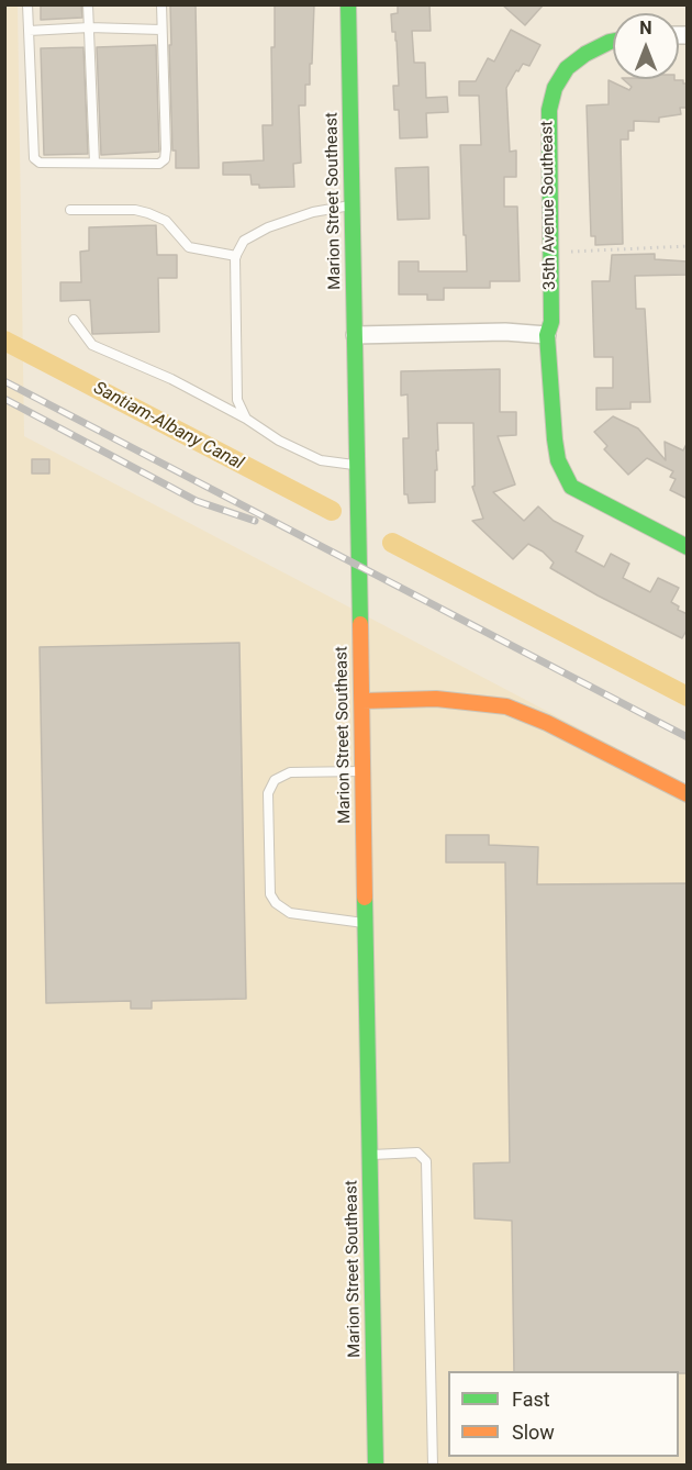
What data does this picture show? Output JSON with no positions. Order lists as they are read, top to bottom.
{
  "streets": {
    "street": ["Marion Street Southeast", "35th Avenue Southeast"]
  },
  "water": ["Santiam-Albany Canal"],
  "legend": ["Fast", "Slow"],
  "north": "top"
}
